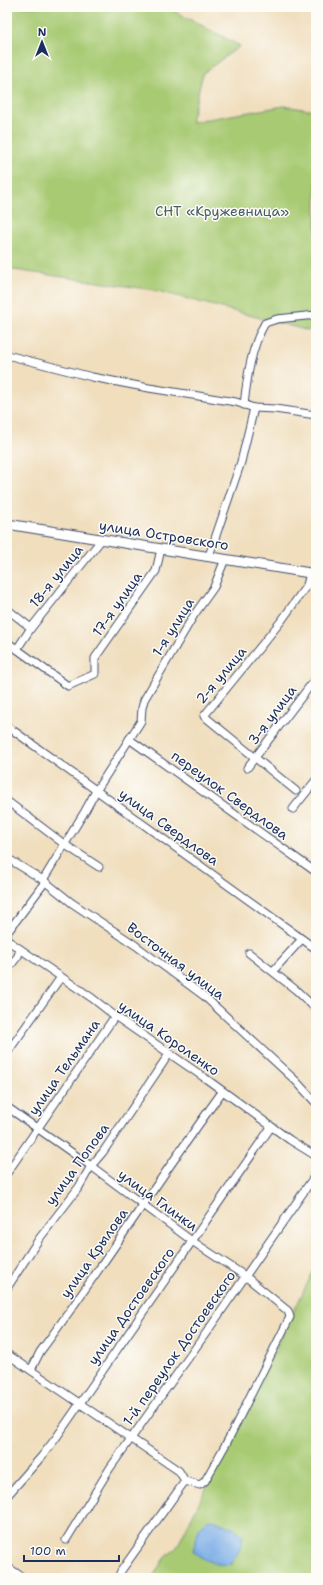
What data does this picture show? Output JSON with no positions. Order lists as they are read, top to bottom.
{
  "streets": {
    "street": [
      "улица Островского",
      "18-я улица",
      "17-я улица",
      "1-я улица",
      "2-я улица",
      "3-я улица",
      "переулок Свердлова",
      "улица Свердлова",
      "Восточная улица",
      "улица Короленко",
      "улица Тельмана",
      "улица Попова",
      "улица Глинки",
      "улица Крылова",
      "улица Достоевского",
      "1-й переулок Достоевского"
    ]
  },
  "crossings": [
    ["улица Островского", "18-я улица"],
    ["улица Островского", "17-я улица"],
    ["улица Островского", "1-я улица"],
    ["улица Островского", "2-я улица"],
    ["18-я улица", "17-я улица"],
    ["1-я улица", "переулок Свердлова"],
    ["1-я улица", "улица Свердлова"],
    ["1-я улица", "Восточная улица"],
    ["2-я улица", "3-я улица"],
    ["улица Короленко", "улица Тельмана"],
    ["улица Короленко", "улица Попова"],
    ["улица Короленко", "улица Крылова"],
    ["улица Короленко", "улица Достоевского"],
    ["улица Тельмана", "улица Глинки"],
    ["улица Попова", "улица Глинки"],
    ["улица Глинки", "улица Крылова"],
    ["улица Глинки", "улица Достоевского"],
    ["улица Глинки", "1-й переулок Достоевского"]
  ],
  "parks": ["СНТ «Кружевница»"],
  "scale_bar": "100 m",
  "north": "top"
}
